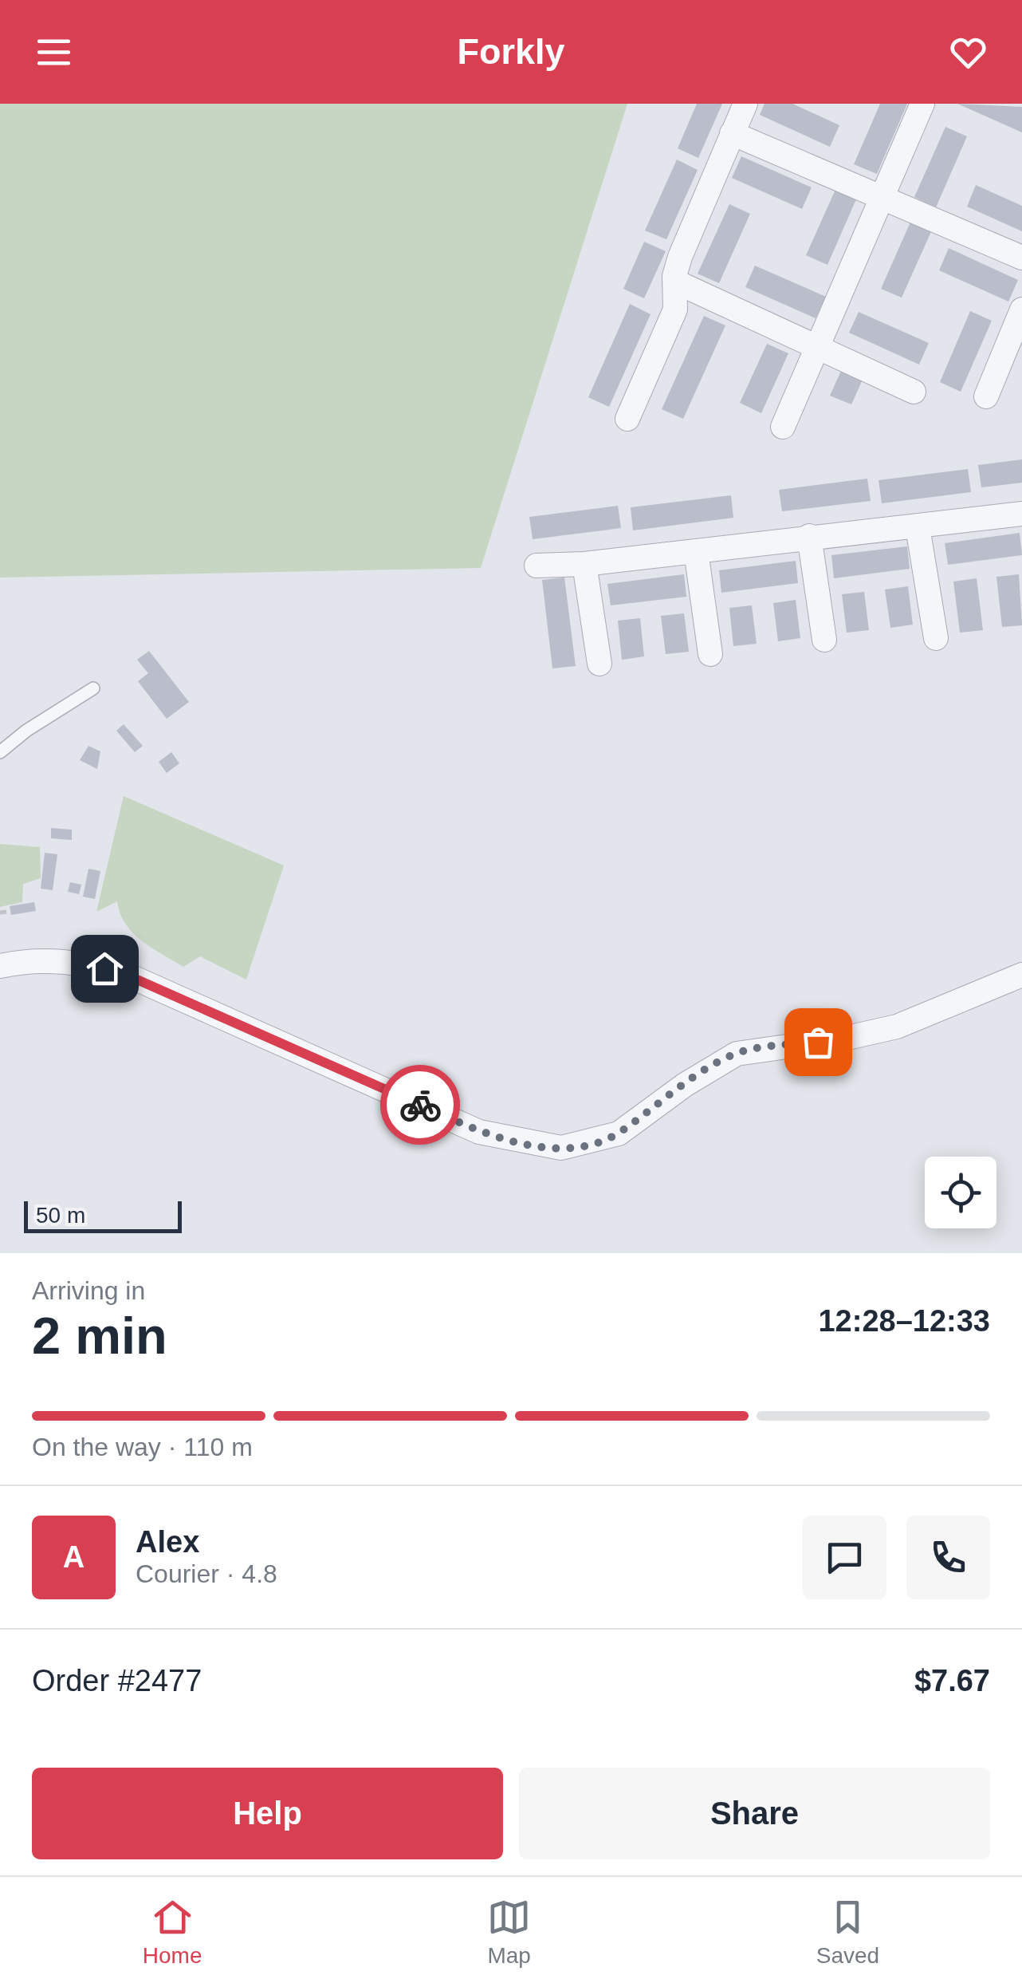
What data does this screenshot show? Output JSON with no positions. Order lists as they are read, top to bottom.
{
  "scale_bar": "50 m",
  "page": {
    "header": "Forkly",
    "scale": "50 m",
    "heading": ["2 min", "Arriving in", "12:28–12:33"],
    "panel": [
      "Alex",
      "Courier · 4.8",
      "Order #2477",
      "$7.67"
    ],
    "bar": "On the way · 110 m",
    "round": "A",
    "buttons": ["Help", "Share"],
    "tabs": ["Home", "Map", "Saved"]
  }
}
